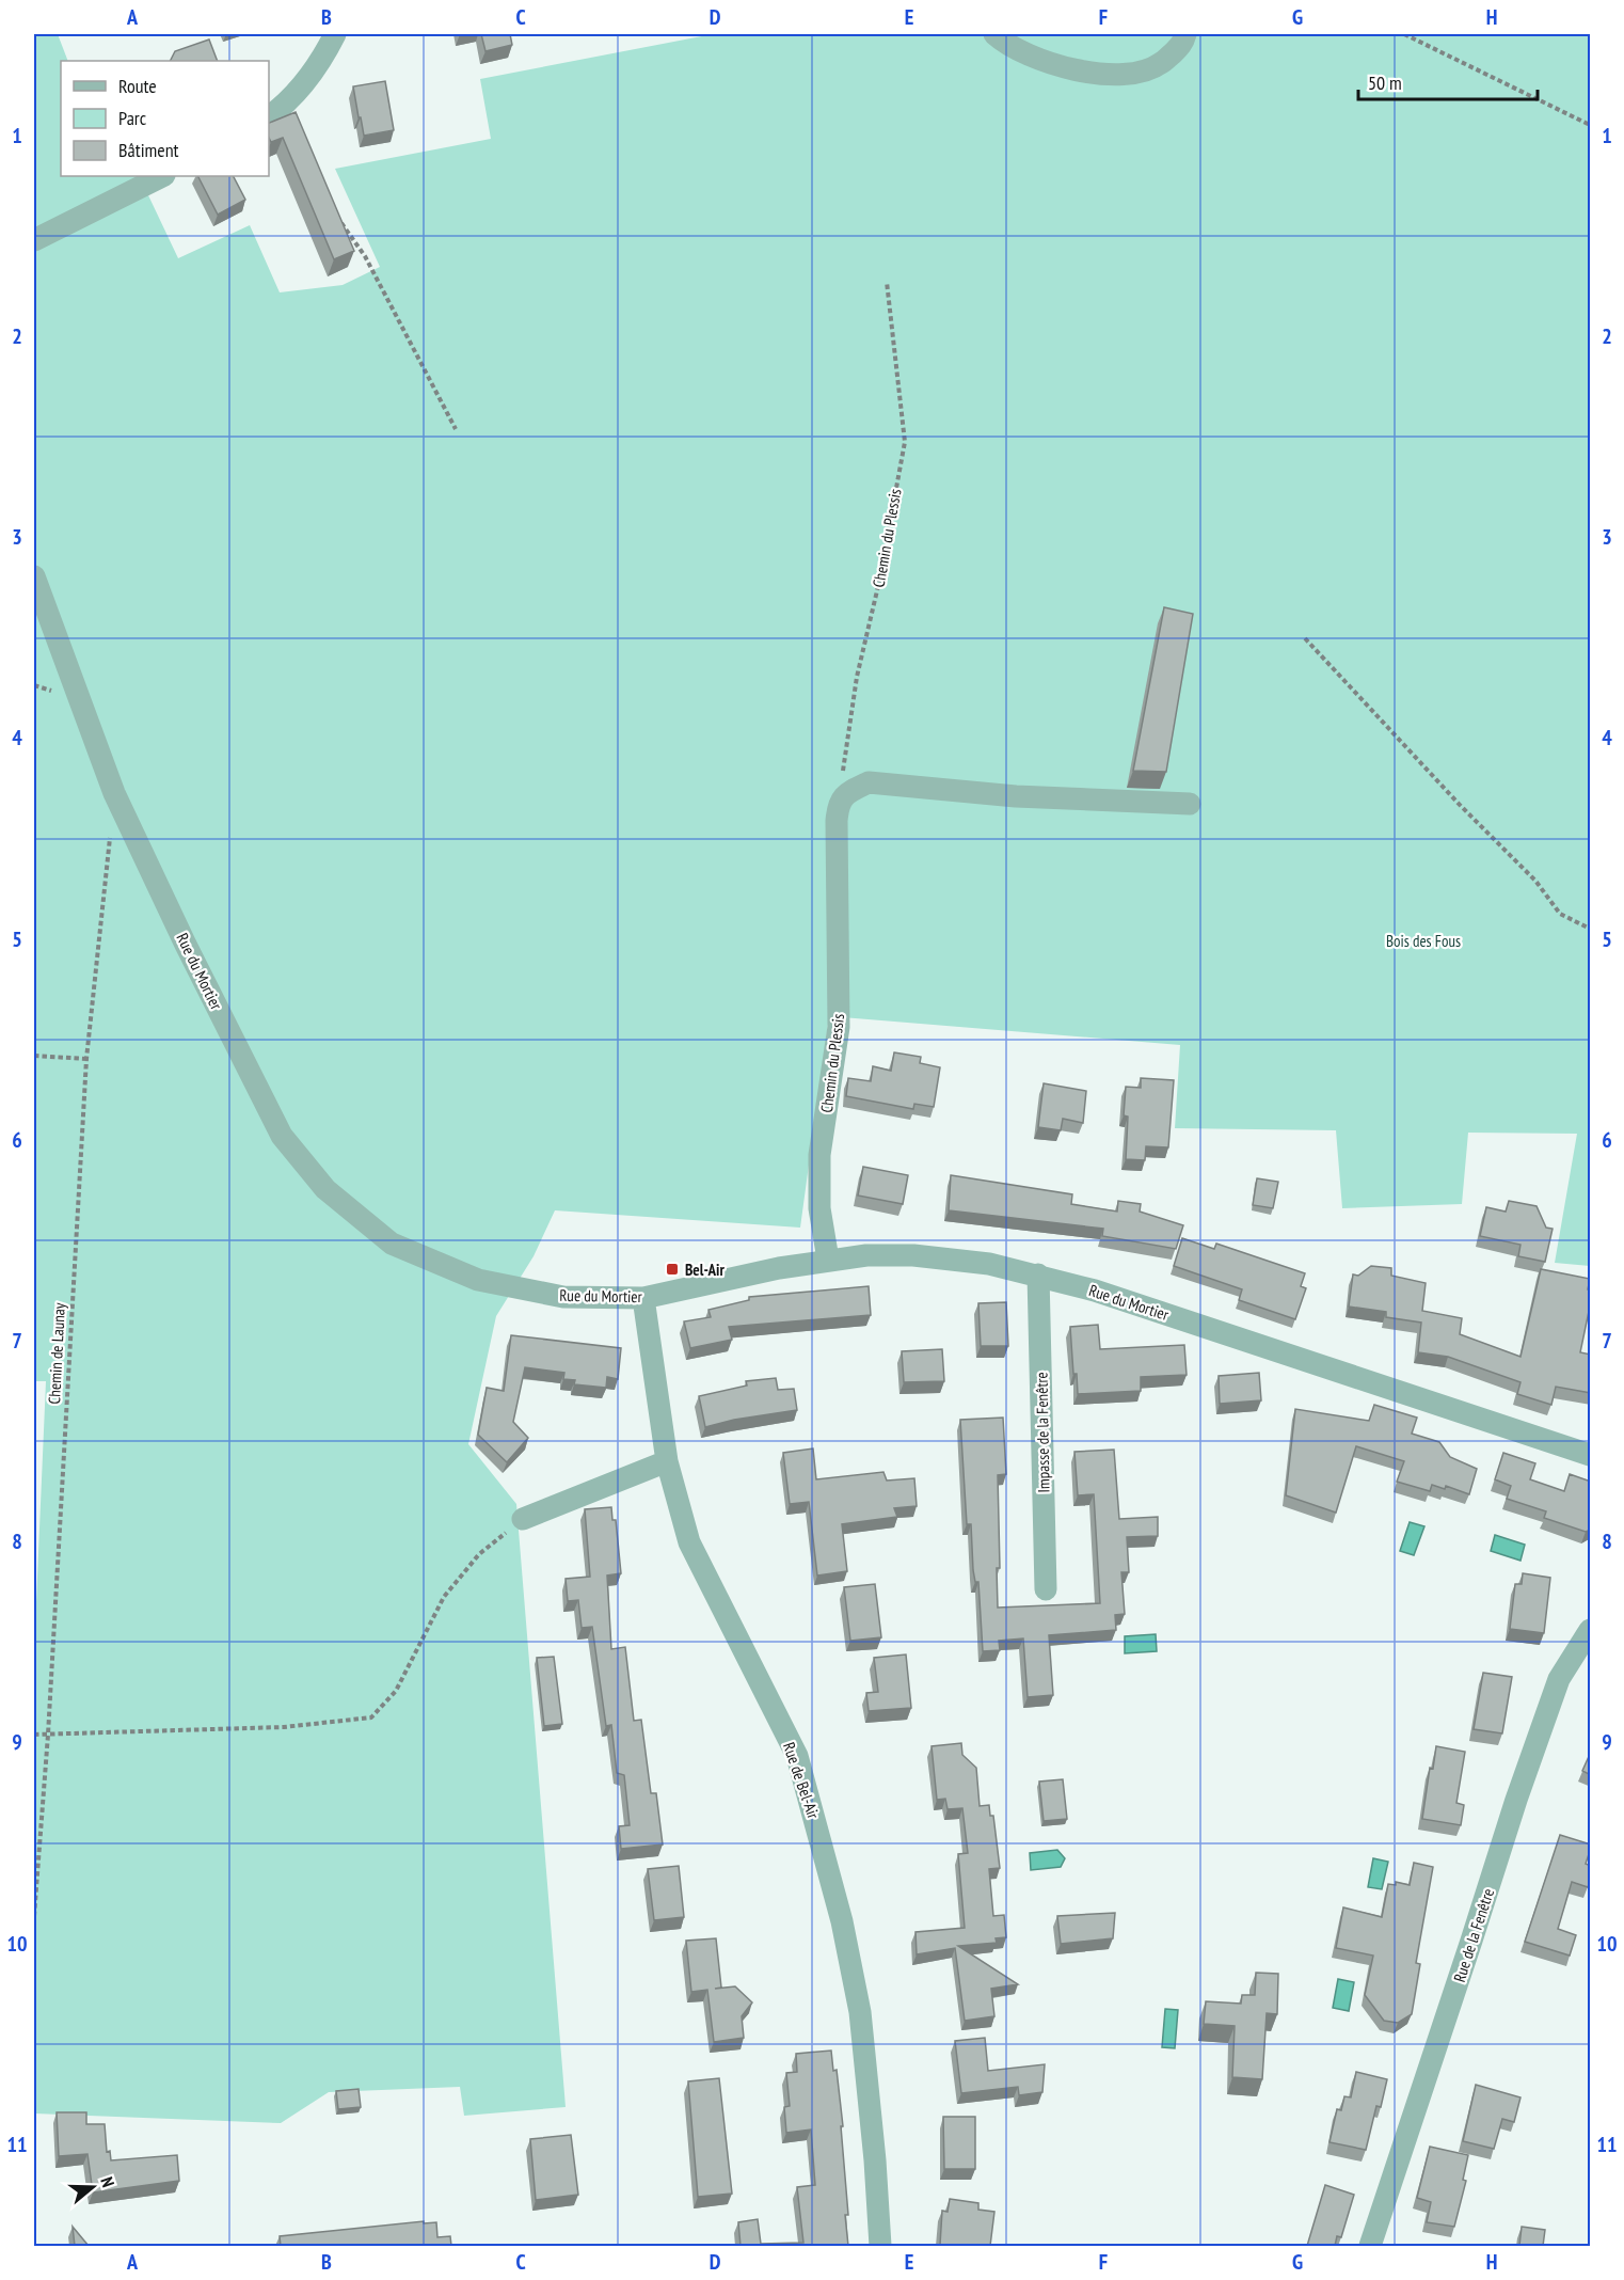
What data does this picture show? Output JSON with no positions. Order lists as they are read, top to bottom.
{
  "streets": {
    "street": [
      "Chemin du Plessis",
      "Rue du Mortier",
      "Impasse de la Fenêtre",
      "Rue de Bel-Air",
      "Rue de la Fenêtre"
    ],
    "path": ["Chemin de Launay"]
  },
  "crossings": [
    ["Chemin du Plessis", "Rue du Mortier"],
    ["Rue du Mortier", "Impasse de la Fenêtre"],
    ["Rue du Mortier", "Rue de Bel-Air"]
  ],
  "parks": ["Bois des Fous"],
  "places": {
    "transit": ["Bel-Air"]
  },
  "legend": ["Route", "Parc", "Bâtiment"],
  "scale_bar": "50 m",
  "north": "right",
  "grid": {
    "columns": [
      "A",
      "B",
      "C",
      "D",
      "E",
      "F",
      "G",
      "H"
    ],
    "rows": [
      "1",
      "2",
      "3",
      "4",
      "5",
      "6",
      "7",
      "8",
      "9",
      "10",
      "11"
    ]
  }
}
